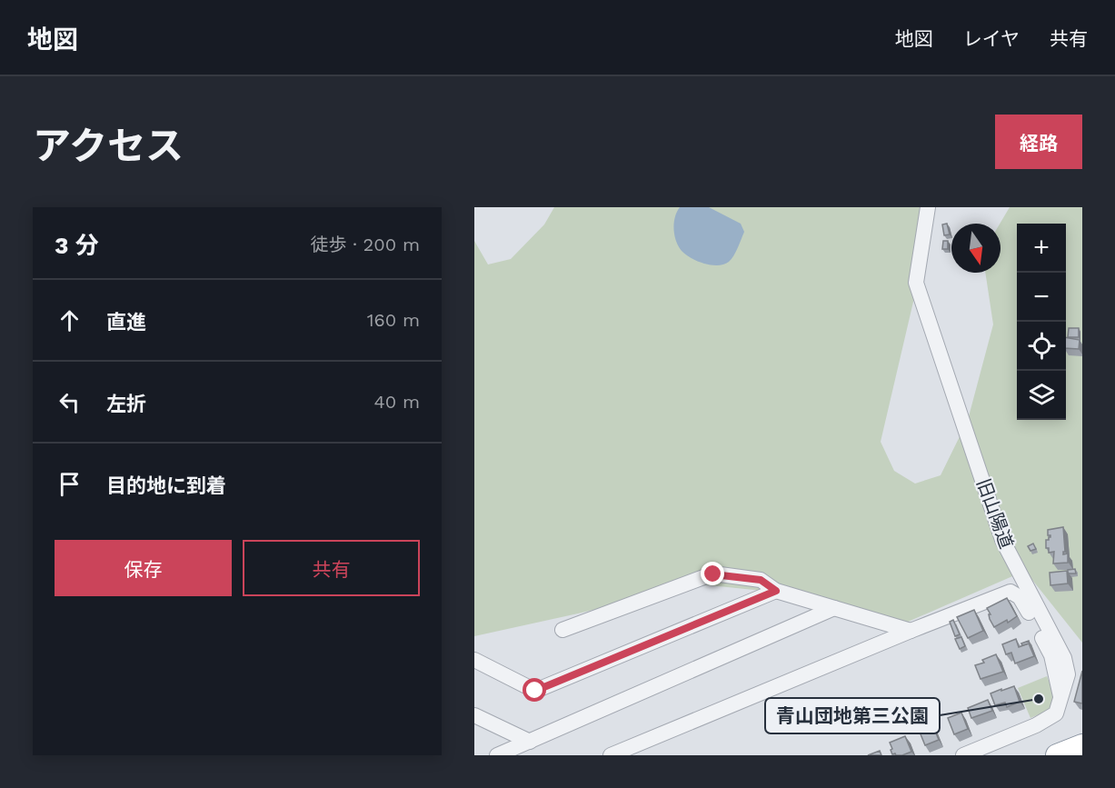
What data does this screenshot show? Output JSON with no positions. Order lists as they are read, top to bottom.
{
  "streets": {
    "street": ["旧山陽道"]
  },
  "places": ["青山団地第三公園"],
  "north": "bottom",
  "page": {
    "header": "地図",
    "nav": ["地図", "レイヤ", "共有"],
    "title": "アクセス",
    "buttons": [
      "経路",
      ["保存", "共有"]
    ],
    "heading": ["3 分", "徒歩 · 200 m"],
    "map_buttons": ["+", "−"],
    "list": [
      ["直進", "160 m"],
      ["左折", "40 m"],
      "目的地に到着"
    ]
  }
}
